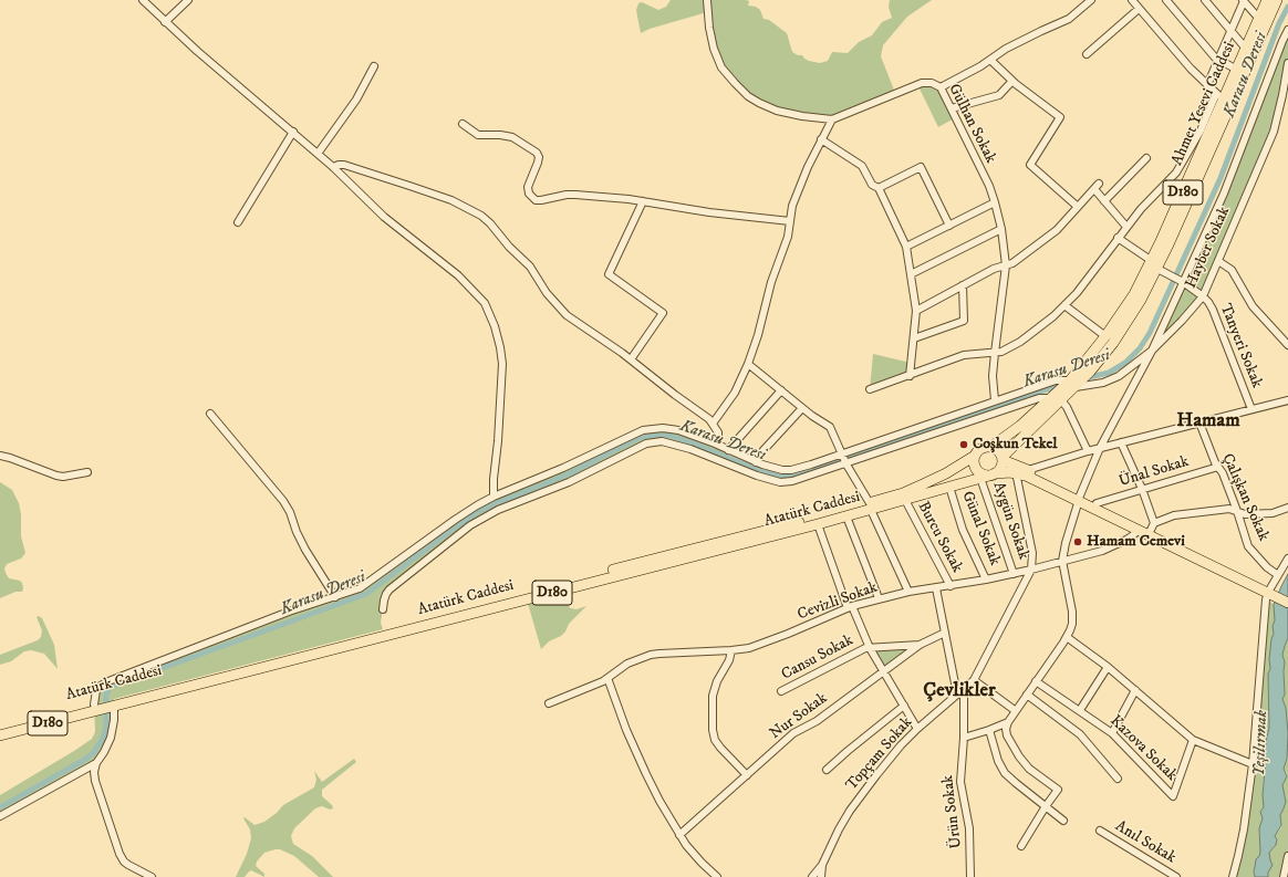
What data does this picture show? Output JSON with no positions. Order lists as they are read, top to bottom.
{
  "streets": {
    "highway": ["Ahmet Yesevi Caddesi", "D180", "Atatürk Caddesi"],
    "street": [
      "Gülhan Sokak",
      "Hayber Sokak",
      "Tanyeri Sokak",
      "Ünal Sokak",
      "Çalışkan Sokak",
      "Aygün Sokak",
      "Günal Sokak",
      "Burcu Sokak",
      "Cevizli Sokak",
      "Cansu Sokak",
      "Nur Sokak",
      "Kazova Sokak",
      "Topçam Sokak",
      "Ürün Sokak",
      "Anıl Sokak"
    ]
  },
  "crossings": [
    ["Ahmet Yesevi Caddesi", "Tanyeri Sokak"],
    ["Ahmet Yesevi Caddesi", "Atatürk Caddesi"],
    ["Ahmet Yesevi Caddesi", "Aygün Sokak"],
    ["Hayber Sokak", "Tanyeri Sokak"],
    ["Hayber Sokak", "Atatürk Caddesi"],
    ["Hayber Sokak", "Cevizli Sokak"],
    ["Ünal Sokak", "Çalışkan Sokak"],
    ["Atatürk Caddesi", "Aygün Sokak"],
    ["Atatürk Caddesi", "Günal Sokak"],
    ["Atatürk Caddesi", "Burcu Sokak"],
    ["Aygün Sokak", "Cevizli Sokak"],
    ["Günal Sokak", "Cevizli Sokak"],
    ["Burcu Sokak", "Cevizli Sokak"],
    ["Cevizli Sokak", "Topçam Sokak"],
    ["Cansu Sokak", "Nur Sokak"],
    ["Topçam Sokak", "Ürün Sokak"]
  ],
  "districts": ["Hamam", "Çevlikler"],
  "water": ["Karasu Deresi", "Yeşilırmak"],
  "places": ["Coşkun Tekel", "Hamam Cemevi"]
}
